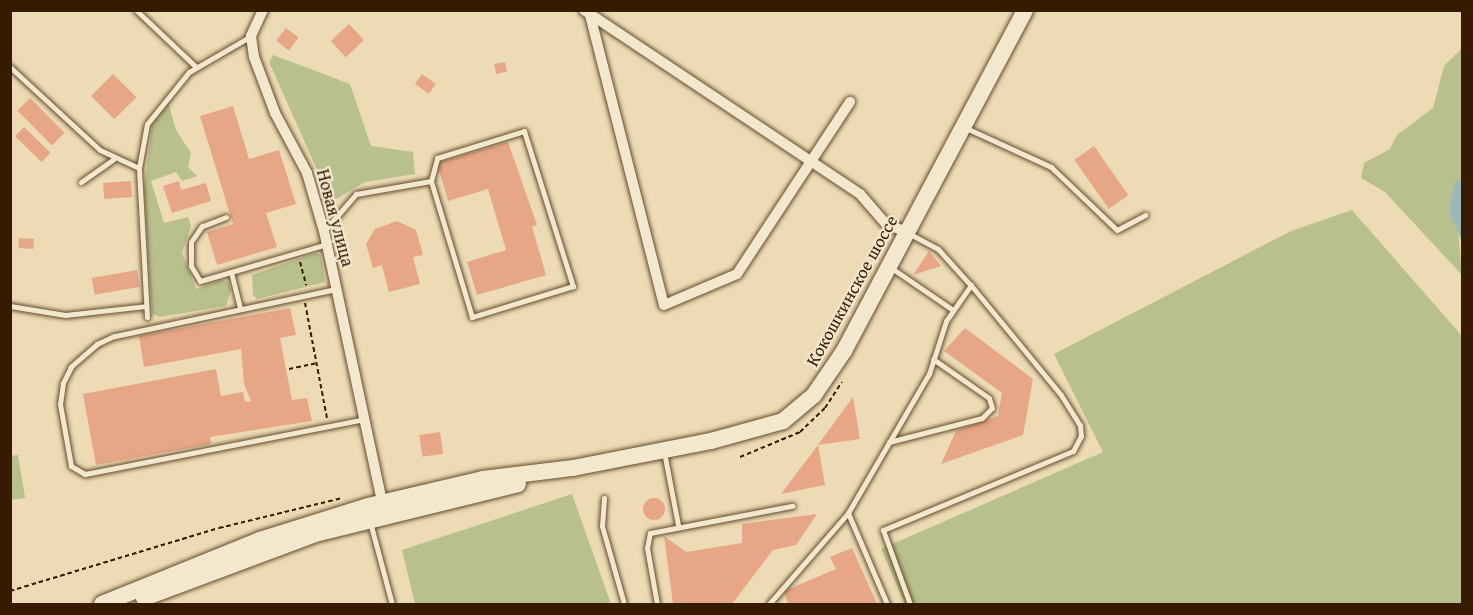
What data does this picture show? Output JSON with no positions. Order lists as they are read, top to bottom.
{
  "streets": {
    "main road": ["Кокошкинское шоссе"],
    "street": ["Новая улица"]
  },
  "crossings": [
    ["Новая улица", "Кокошкинское шоссе"]
  ]
}
